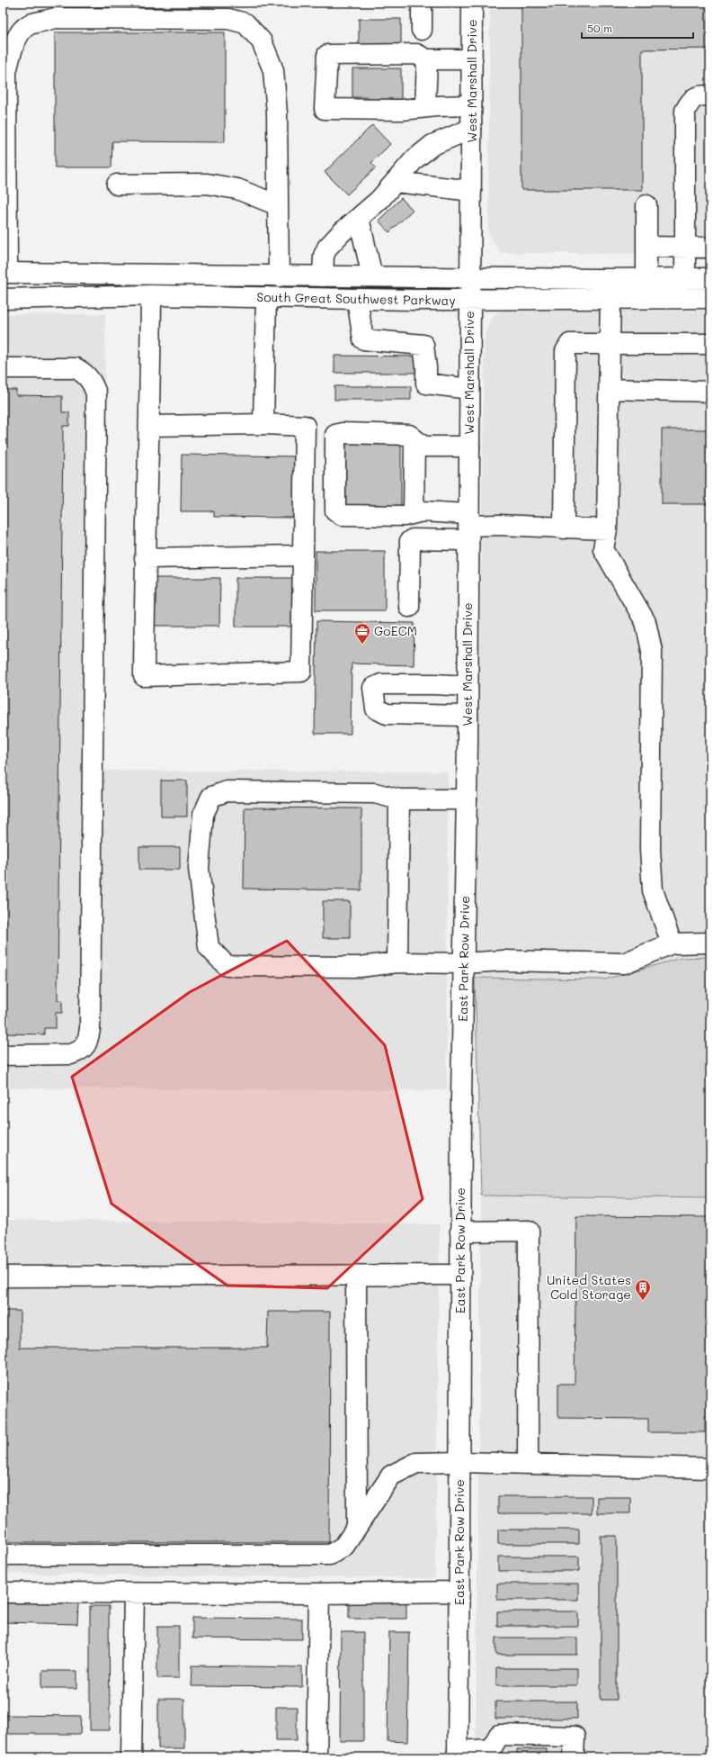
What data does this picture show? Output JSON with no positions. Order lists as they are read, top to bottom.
{
  "streets": {
    "main road": ["West Marshall Drive", "South Great Southwest Parkway", "East Park Row Drive"]
  },
  "crossings": [
    ["West Marshall Drive", "South Great Southwest Parkway"],
    ["West Marshall Drive", "East Park Row Drive"]
  ],
  "places": {
    "office": ["GoECM"],
    "building": ["United States Cold Storage"]
  },
  "scale_bar": "50 m"
}
